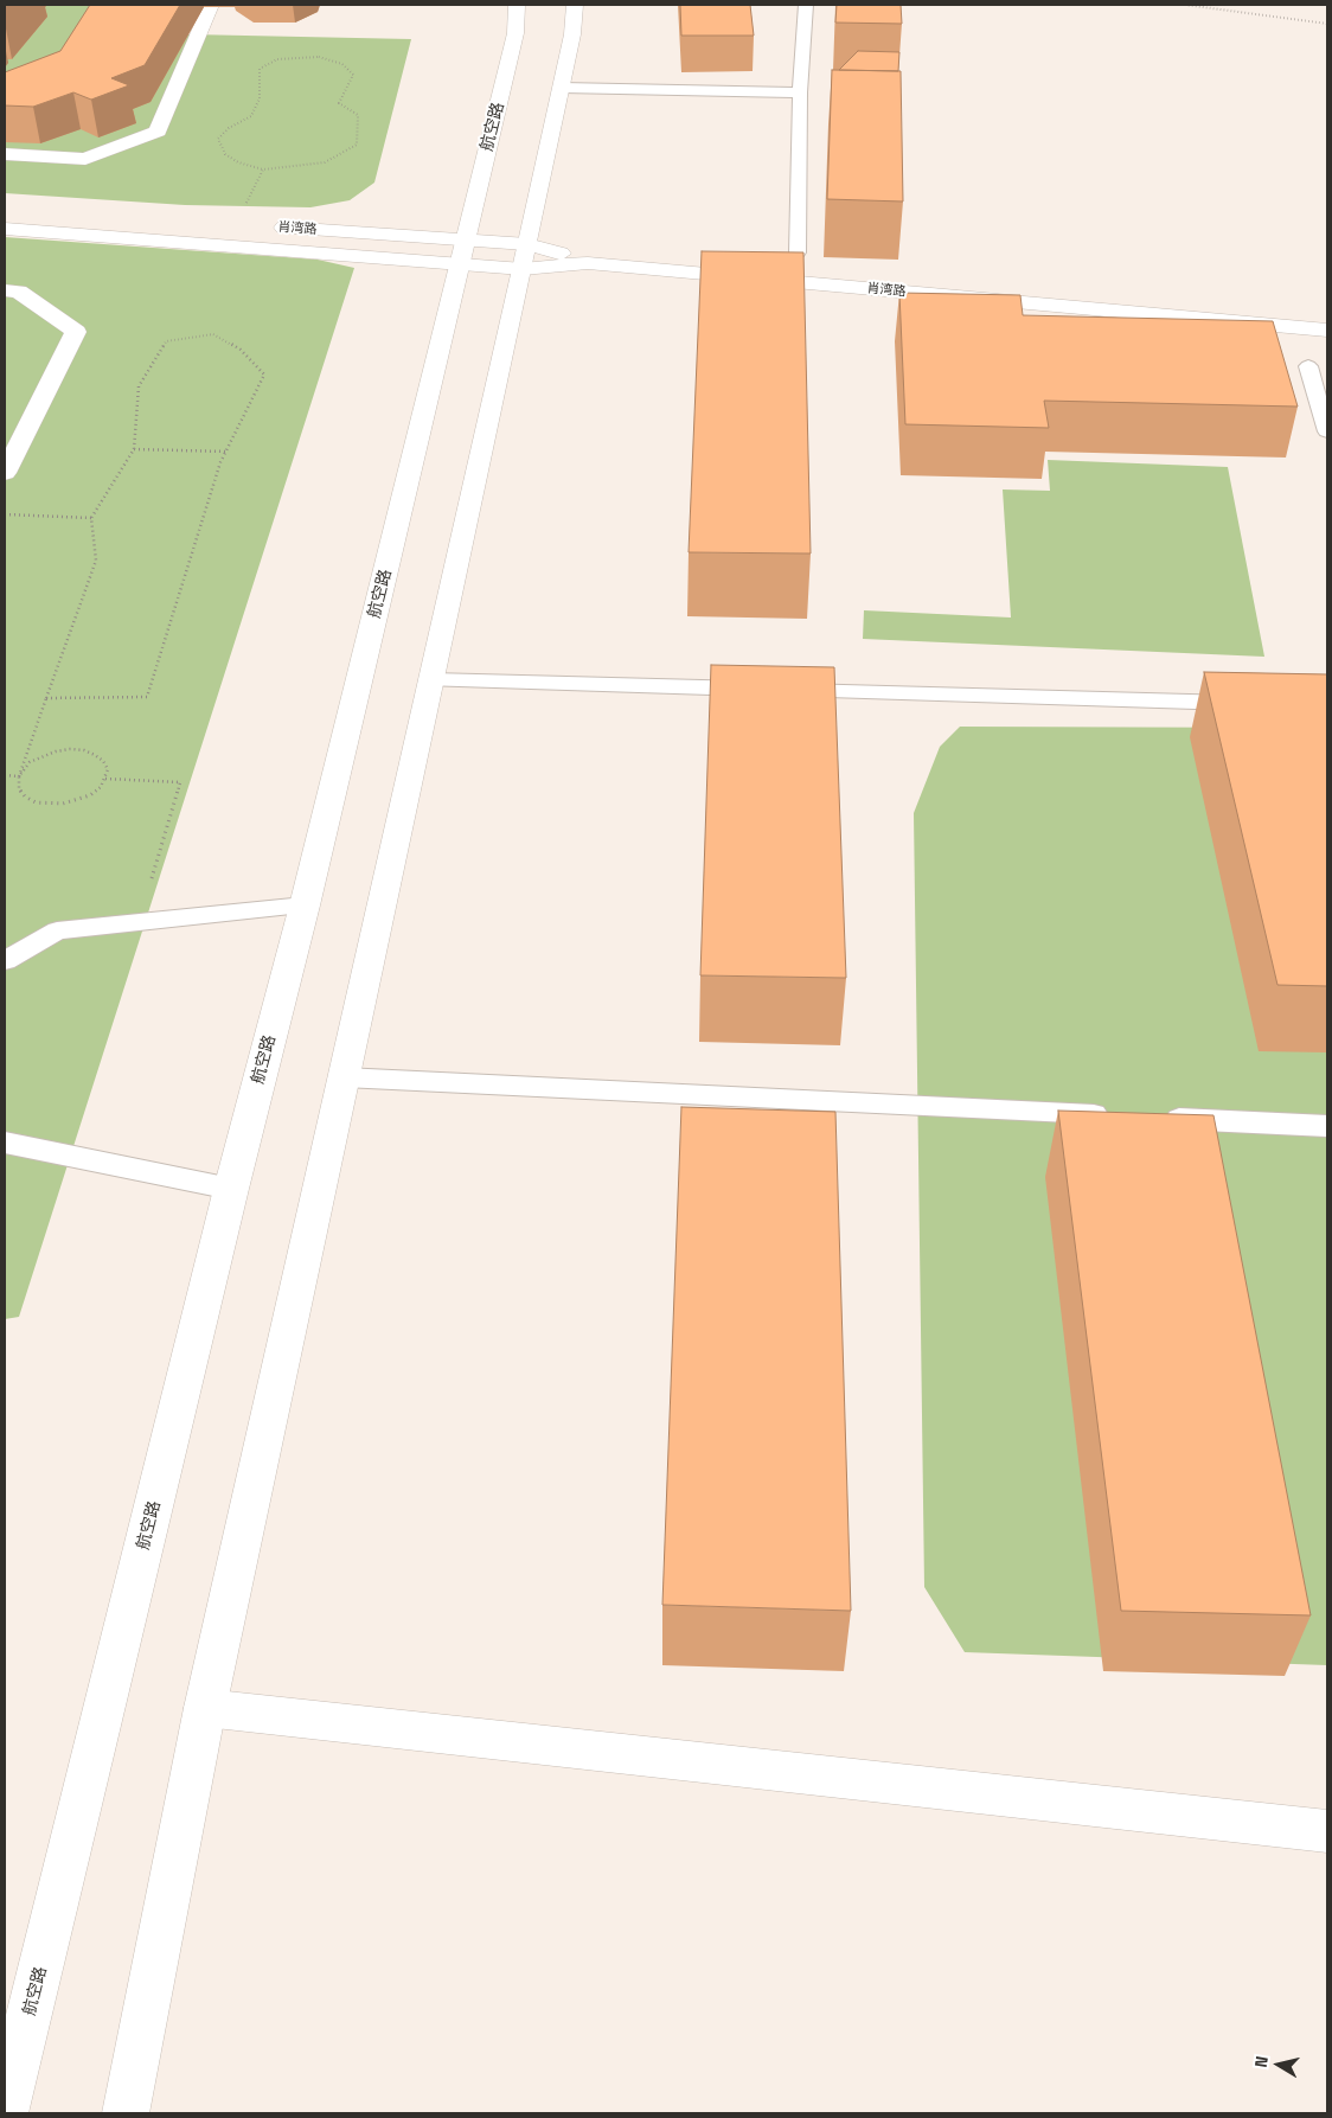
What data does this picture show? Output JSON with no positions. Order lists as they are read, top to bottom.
{
  "streets": {
    "main road": ["航空路", "肖湾路"]
  },
  "crossings": [
    ["航空路", "肖湾路"]
  ],
  "north": "left"
}
